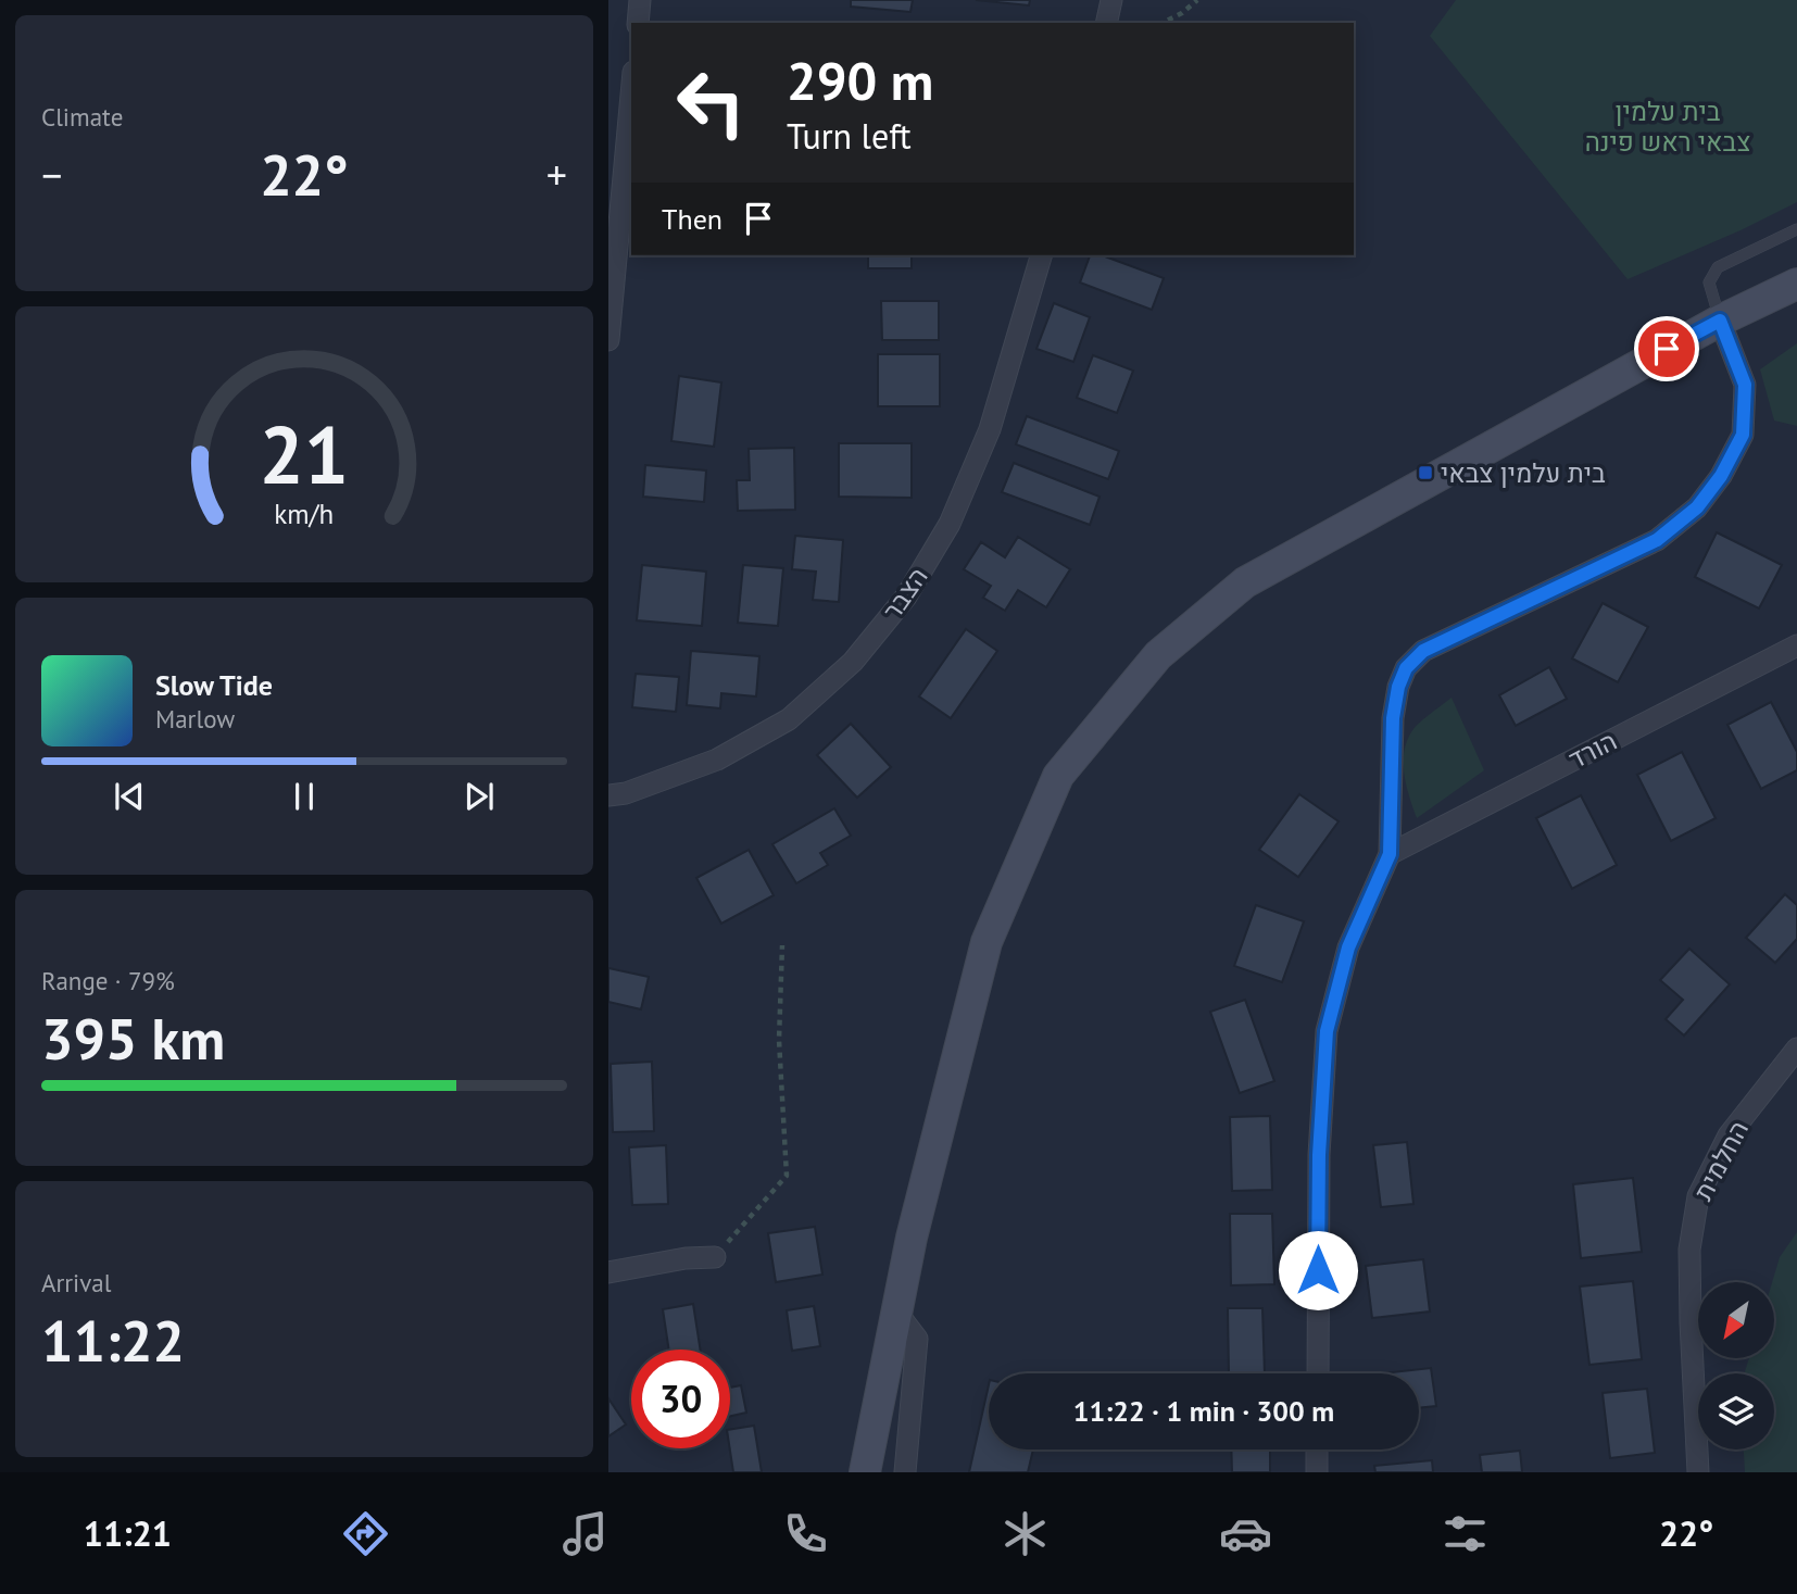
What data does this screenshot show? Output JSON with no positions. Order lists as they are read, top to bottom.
{
  "streets": {
    "street": ["הצבר", "הורד", "החלמית"]
  },
  "parks": ["בית עלמין צבאי ראש פינה"],
  "places": {
    "transit": ["בית עלמין צבאי"]
  },
  "north": "bottom left",
  "page": {
    "tile": [
      "Climate",
      ["Range · 79%", "395 km"],
      ["Arrival", "11:22"]
    ],
    "turn": ["290 m", "Turn left"],
    "heat": ["−", "22°", "+"],
    "then": "Then",
    "song": ["Slow Tide", "Marlow"],
    "limit": "30",
    "trip": "11:22 · 1 min · 300 m",
    "tabs": ["11:21", "22°"],
    "gauge": ["21", "km/h"]
  }
}
